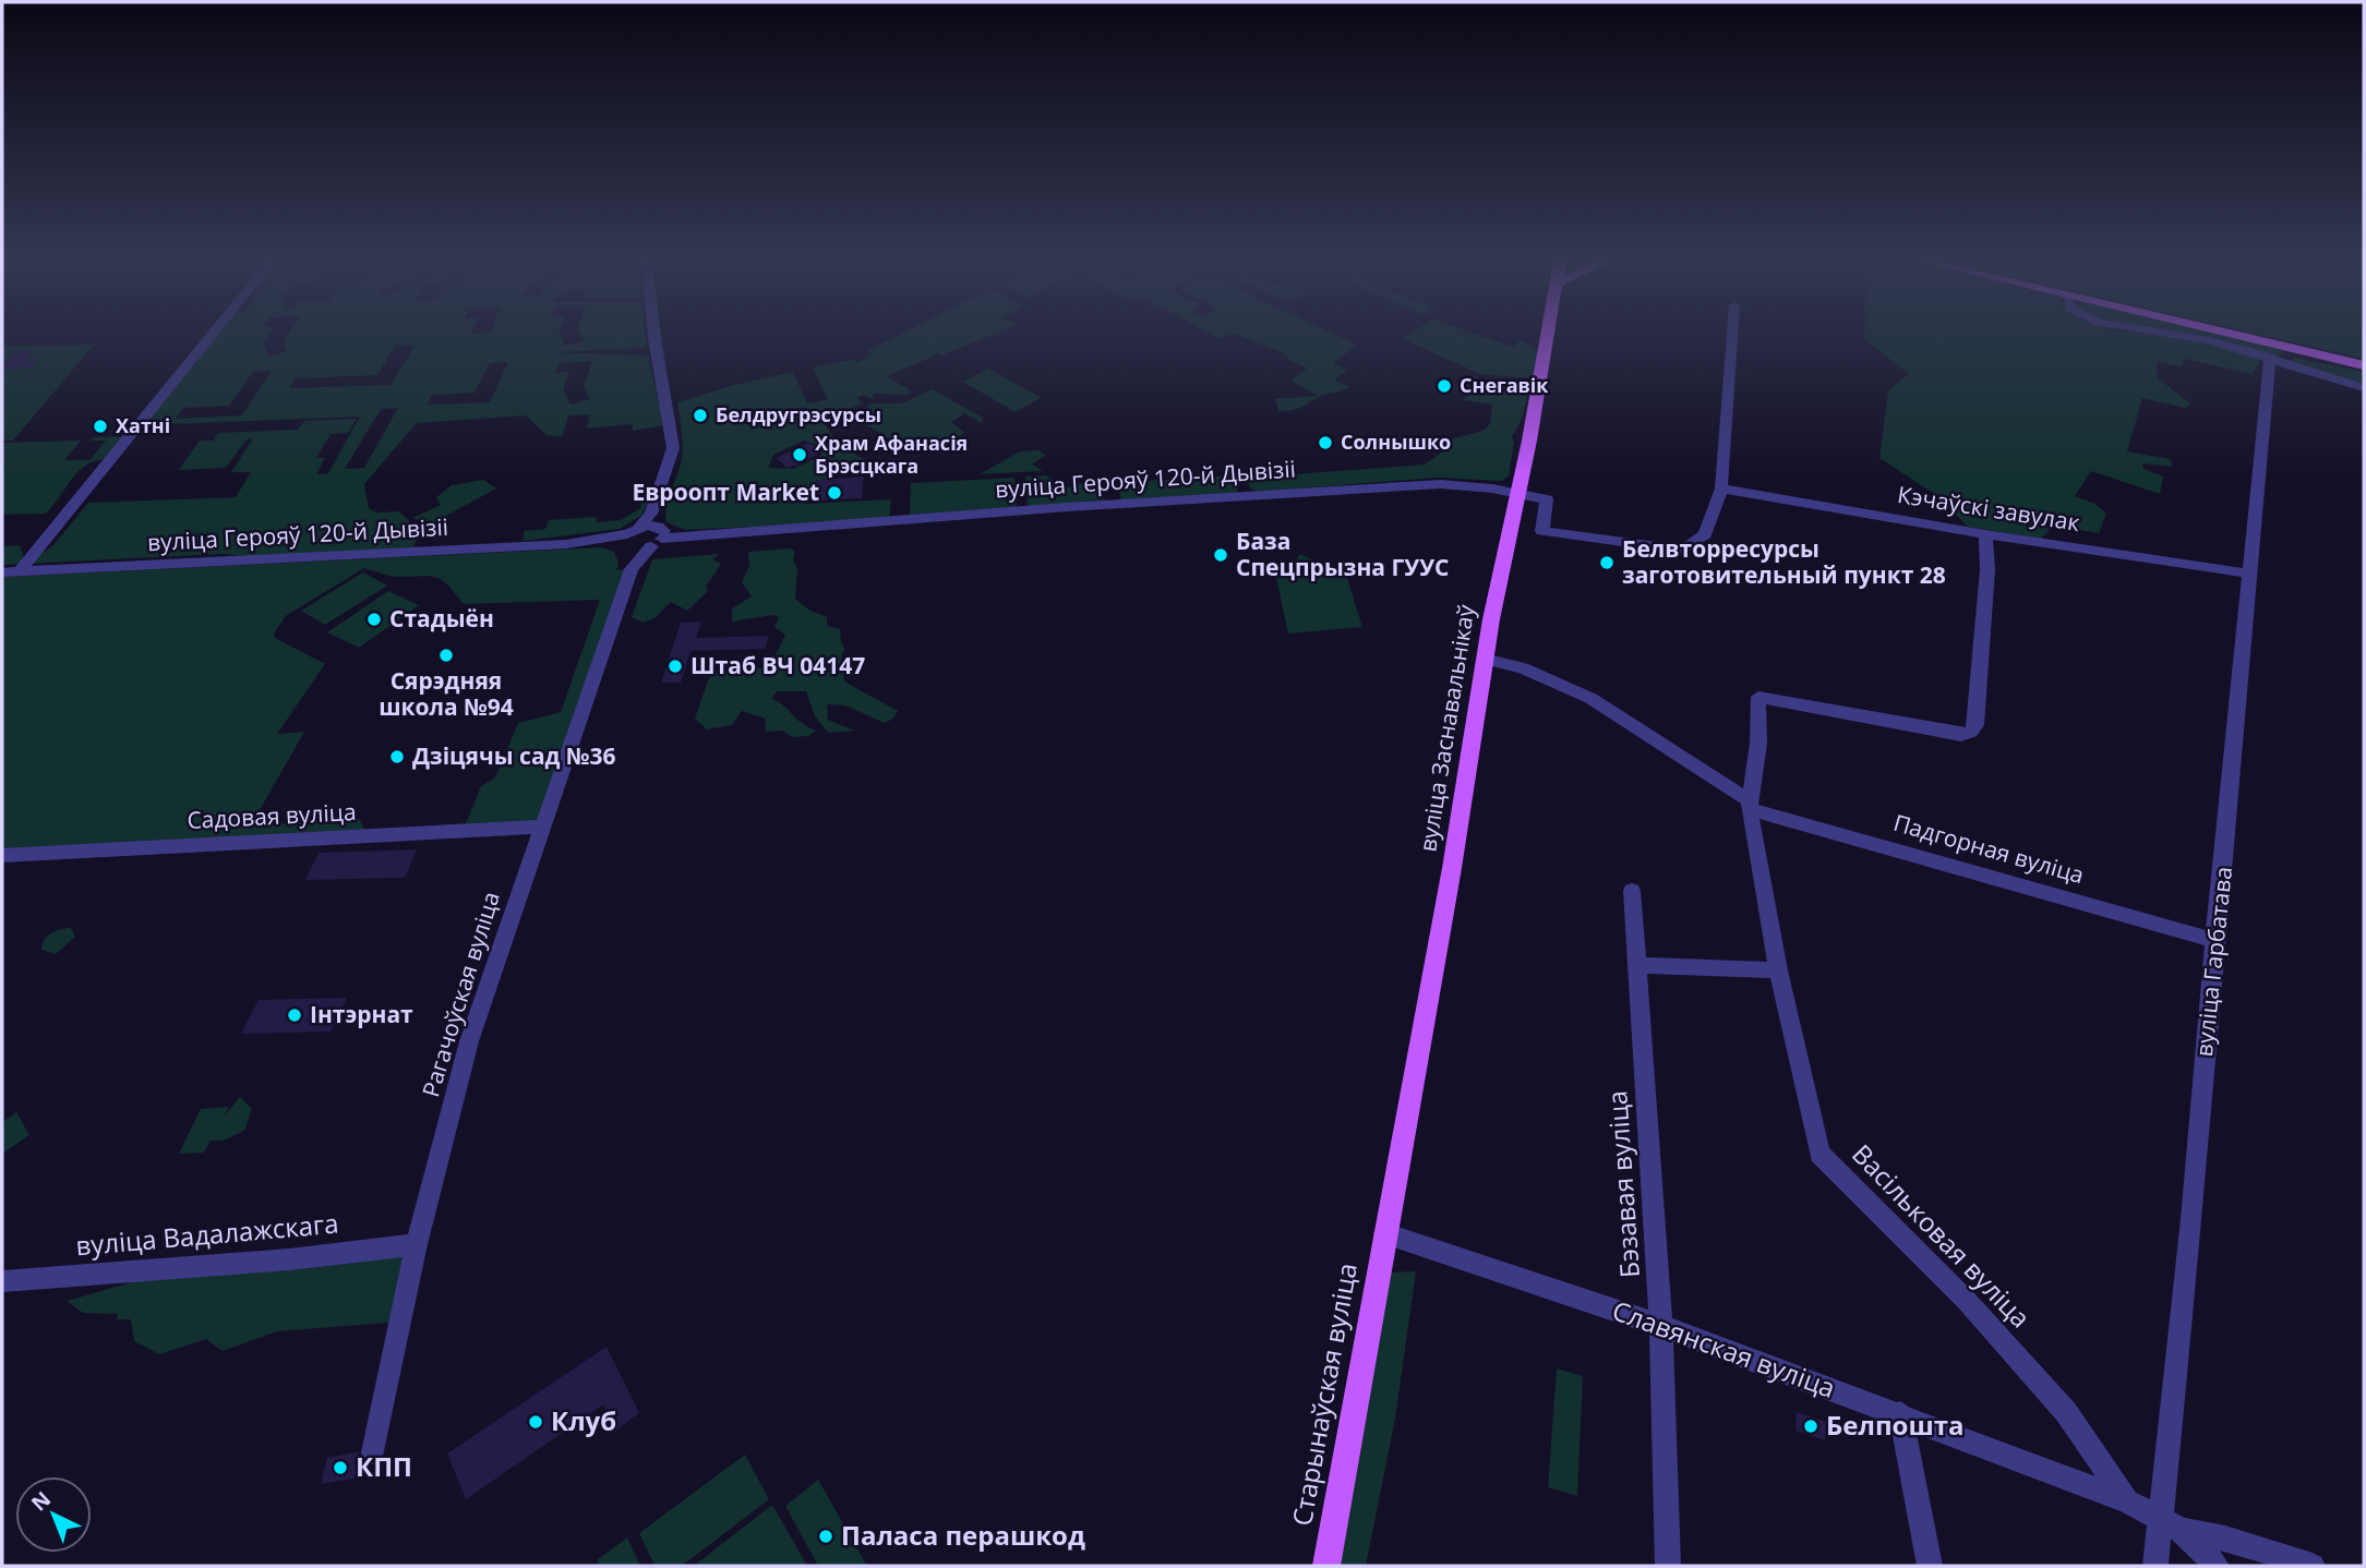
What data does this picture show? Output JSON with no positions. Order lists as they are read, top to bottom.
{
  "streets": {
    "main road": ["вуліца Заснавальнікаў", "Старынаўская вуліца"],
    "street": [
      "вуліца Герояў 120-й Дывізіі",
      "Кэчаўскі завулак",
      "Садовая вуліца",
      "Падгорная вуліца",
      "вуліца Гарбатава",
      "Рагачоўская вуліца",
      "Бэзавая вуліца",
      "вуліца Вадалажскага",
      "Васільковая вуліца",
      "Славянская вуліца"
    ]
  },
  "crossings": [
    ["вуліца Герояў 120-й Дывізіі", "Кэчаўскі завулак"],
    ["вуліца Герояў 120-й Дывізіі", "вуліца Заснавальнікаў"],
    ["вуліца Герояў 120-й Дывізіі", "Рагачоўская вуліца"],
    ["Кэчаўскі завулак", "вуліца Гарбатава"],
    ["Кэчаўскі завулак", "Васільковая вуліца"],
    ["вуліца Заснавальнікаў", "Славянская вуліца"],
    ["вуліца Заснавальнікаў", "Старынаўская вуліца"],
    ["Садовая вуліца", "Рагачоўская вуліца"],
    ["Падгорная вуліца", "вуліца Гарбатава"],
    ["Падгорная вуліца", "Васільковая вуліца"],
    ["вуліца Гарбатава", "Славянская вуліца"],
    ["Рагачоўская вуліца", "вуліца Вадалажскага"],
    ["Бэзавая вуліца", "Славянская вуліца"],
    ["Васільковая вуліца", "Славянская вуліца"],
    ["Славянская вуліца", "Старынаўская вуліца"]
  ],
  "places": [
    "Снегавік",
    "Белдругрэсурсы",
    "Хатні",
    "Солнышко",
    "Храм Афанасія Брэсцкага",
    "Евроопт Market",
    "База Спецпрызна ГУУС",
    "Белвторресурсы заготовительный пункт 28",
    "Стадыён",
    "Сярэдняя школа №94",
    "Штаб ВЧ 04147",
    "Дзіцячы сад №36",
    "Інтэрнат",
    "Клуб",
    "Белпошта",
    "КПП",
    "Паласа перашкод"
  ],
  "north": "top left"
}
